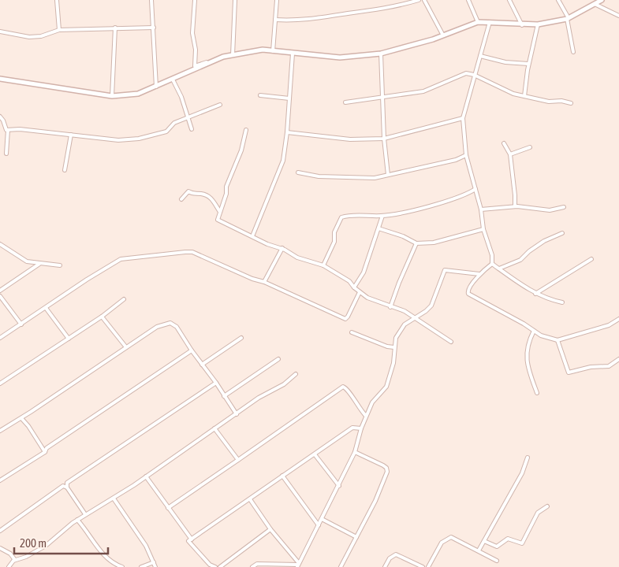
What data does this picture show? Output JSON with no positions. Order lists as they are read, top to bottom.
{
  "scale_bar": "200 m"
}
